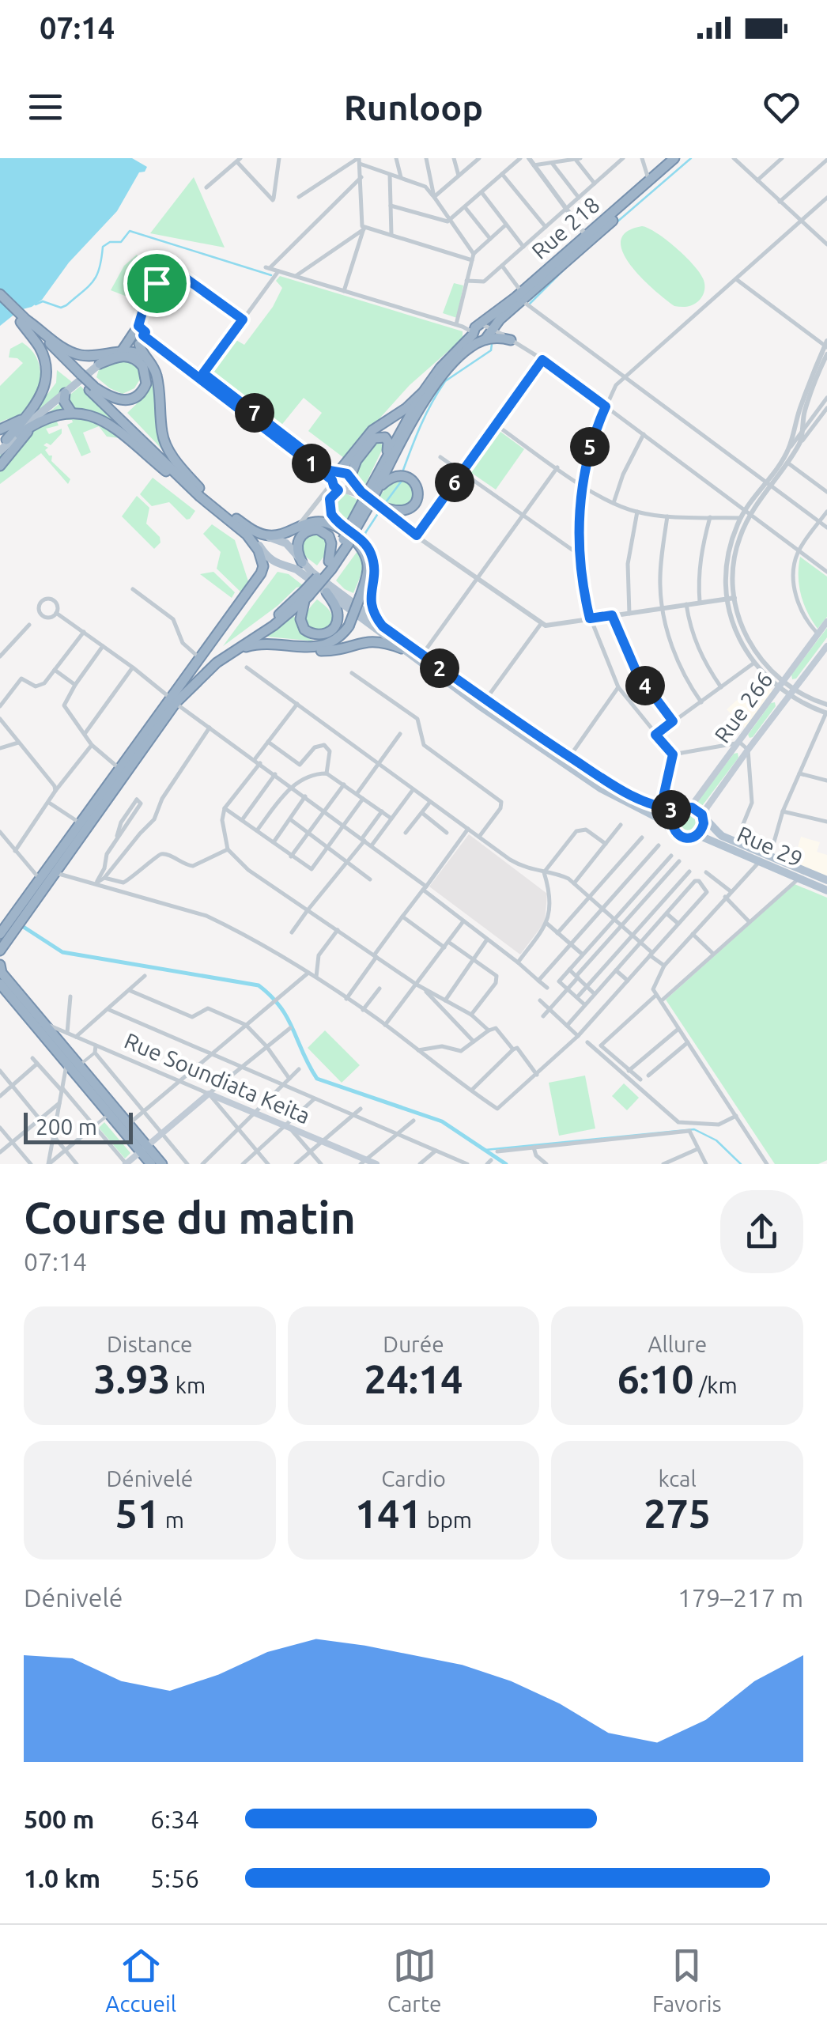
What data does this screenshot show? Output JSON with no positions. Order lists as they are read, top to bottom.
{
  "streets": {
    "highway": ["Rue 218"],
    "main road": ["Rue 266", "Rue 29", "Rue Soundiata Keita"]
  },
  "crossings": [
    ["Rue 266", "Rue 29"]
  ],
  "scale_bar": "200 m",
  "page": {
    "status": "07:14",
    "header": "Runloop",
    "pins": [
      "7",
      "5",
      "1",
      "6",
      "2",
      "4",
      "3"
    ],
    "scale": "200 m",
    "heading": ["Course du matin", "07:14"],
    "stats": [
      ["Distance", "3.93 km"],
      ["Durée", "24:14"],
      ["Allure", "6:10 /km"],
      ["Dénivelé", "51 m"],
      ["Cardio", "141 bpm"],
      ["kcal", "275"]
    ],
    "chart": ["Dénivelé", "179–217 m"],
    "list": [
      {
        "name": "500 m",
        "note": "6:34"
      },
      {
        "name": "1.0 km",
        "note": "5:56"
      }
    ],
    "tabs": ["Accueil", "Carte", "Favoris"]
  }
}
